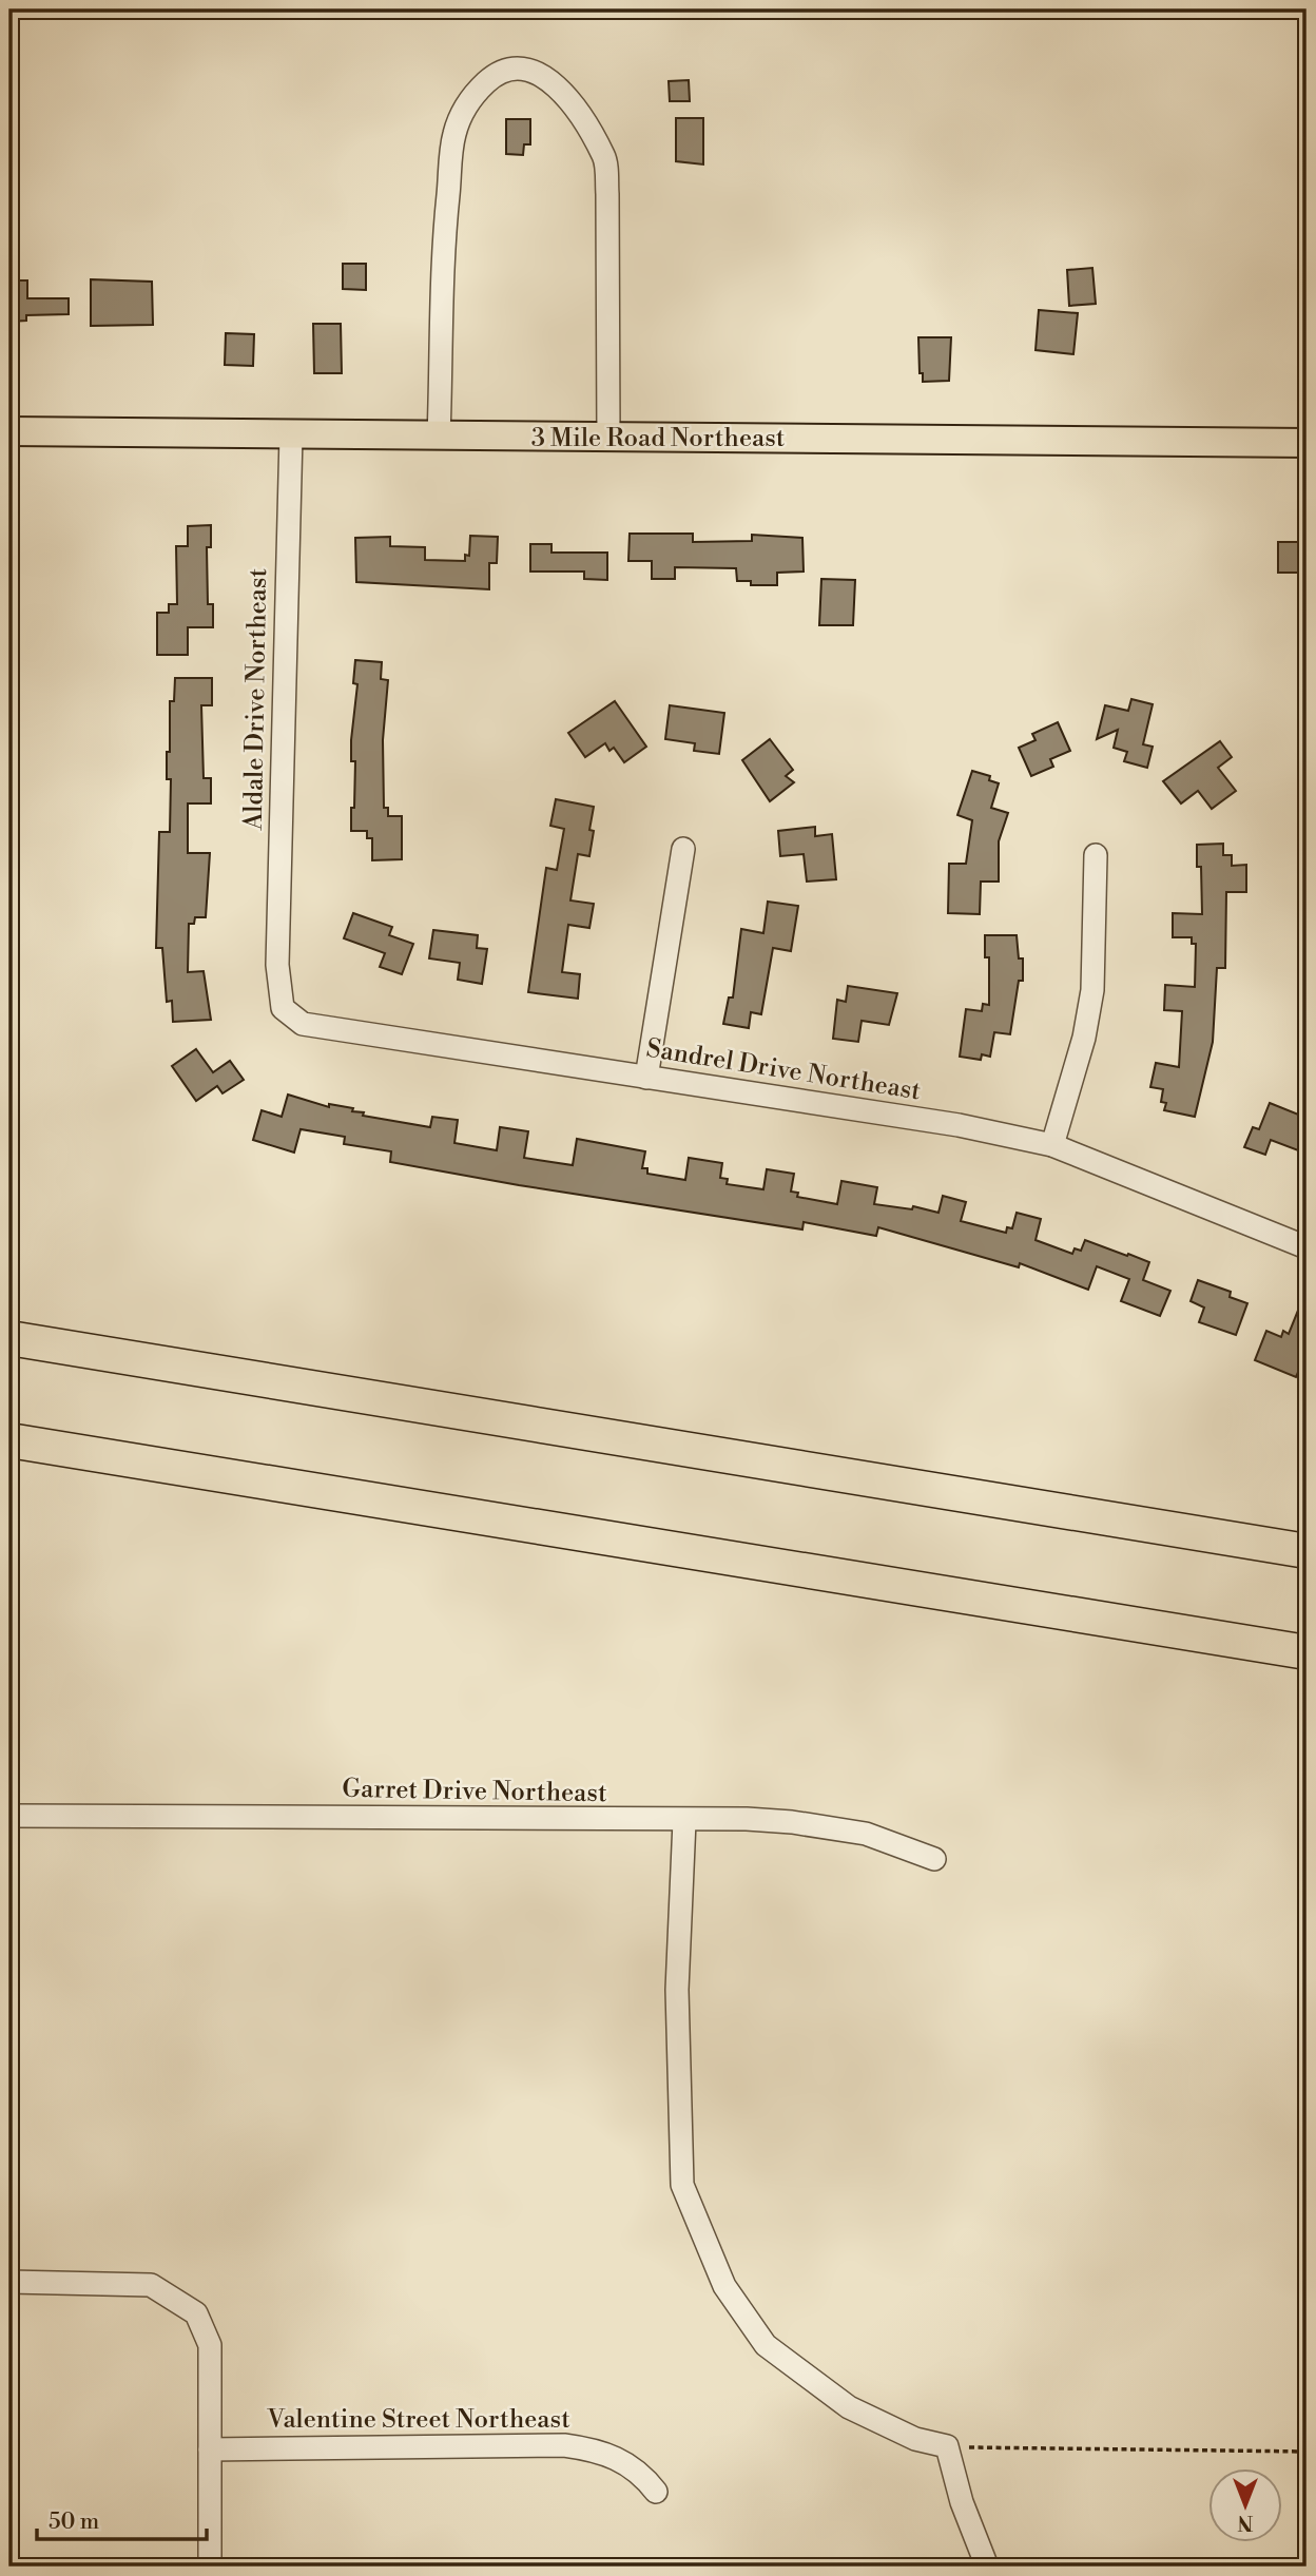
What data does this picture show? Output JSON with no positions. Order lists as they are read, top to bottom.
{
  "streets": {
    "main road": ["3 Mile Road Northeast"],
    "street": [
      "Aldale Drive Northeast",
      "Sandrel Drive Northeast",
      "Garret Drive Northeast",
      "Valentine Street Northeast"
    ]
  },
  "crossings": [
    ["3 Mile Road Northeast", "Aldale Drive Northeast"],
    ["Aldale Drive Northeast", "Sandrel Drive Northeast"]
  ],
  "scale_bar": "50 m",
  "north": "bottom"
}
